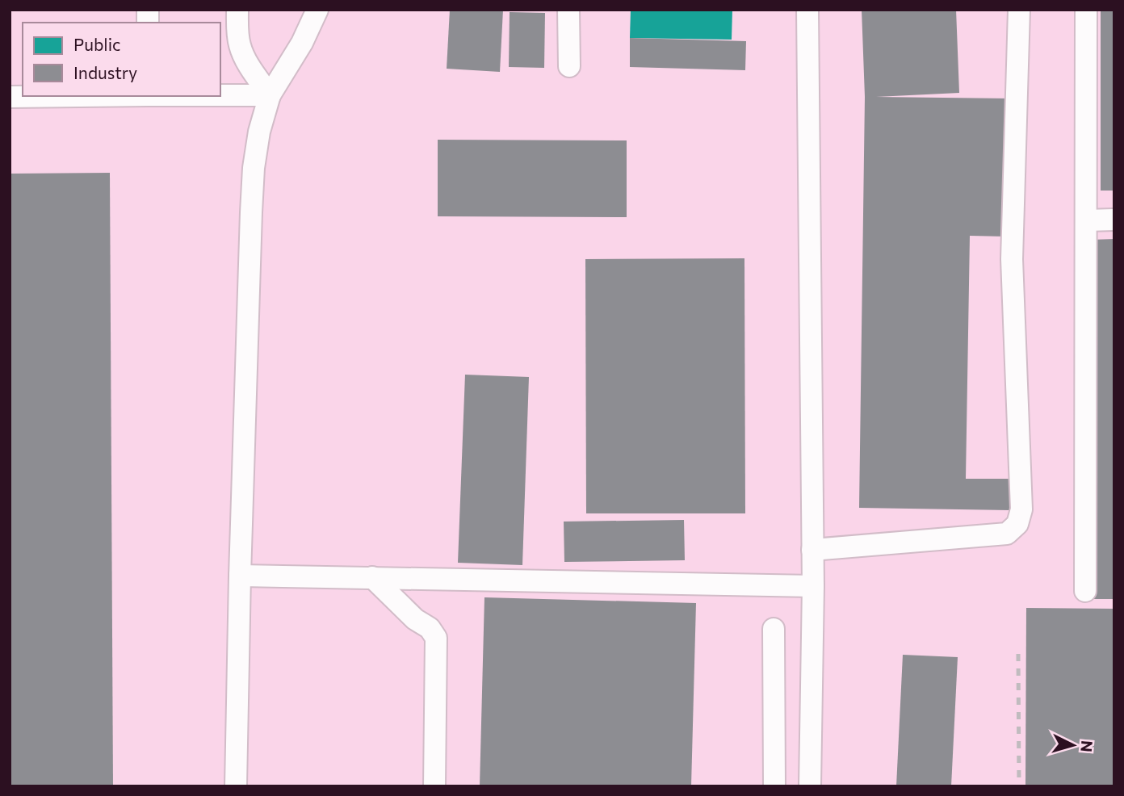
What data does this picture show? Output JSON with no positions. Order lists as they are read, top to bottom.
{
  "legend": ["Public", "Industry"],
  "north": "right"
}
